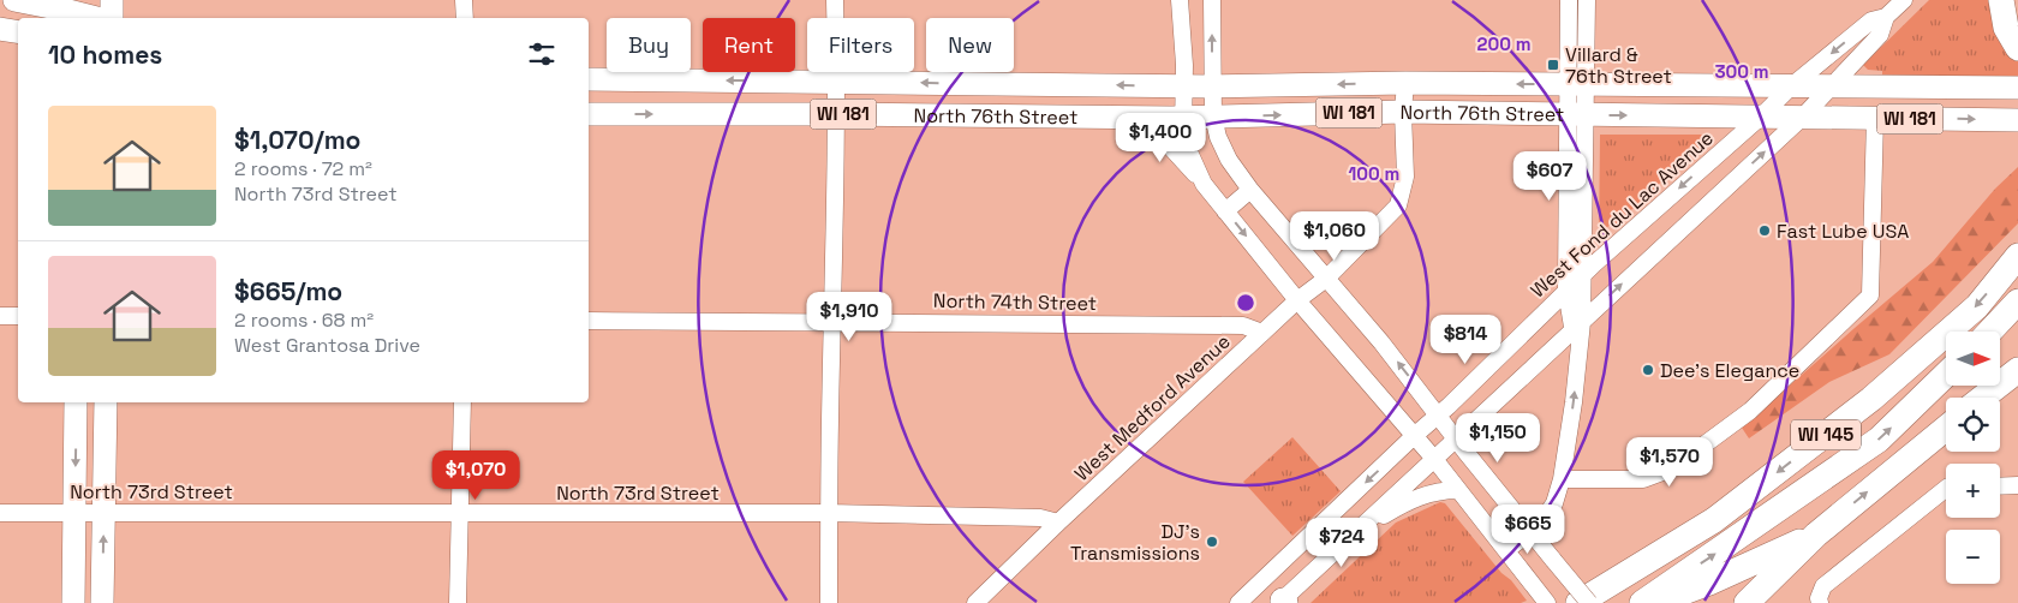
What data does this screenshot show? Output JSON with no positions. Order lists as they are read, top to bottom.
{
  "streets": {
    "highway": ["WI 145"],
    "main road": ["WI 181", "North 76th Street"],
    "street": [
      "West Fond du Lac Avenue",
      "North 74th Street",
      "West Medford Avenue",
      "North 73rd Street"
    ]
  },
  "crossings": [
    ["North 76th Street", "West Fond du Lac Avenue"],
    ["North 76th Street", "West Medford Avenue"],
    ["North 74th Street", "West Medford Avenue"],
    ["West Medford Avenue", "North 73rd Street"]
  ],
  "places": {
    "transit": ["Villard & 76th Street"],
    "other": ["Fast Lube USA", "Dee's Elegance", "DJ's Transmissions"]
  },
  "north": "right",
  "page": {
    "chip": [
      "Buy",
      "Rent",
      "Filters",
      "New"
    ],
    "heading": "10 homes",
    "list": [
      {
        "name": "$1,070/mo",
        "note": "2 rooms · 72 m² · North 73rd Street"
      },
      {
        "name": "$665/mo",
        "note": "2 rooms · 68 m² · West Grantosa Drive"
      }
    ],
    "price": [
      "$1,400",
      "$607",
      "$1,060",
      "$1,910",
      "$814",
      "$1,150",
      "$1,570",
      "$1,070",
      "$665",
      "$724"
    ],
    "map_buttons": ["+", "−"]
  },
  "rings": ["200 m", "300 m", "100 m"]
}
